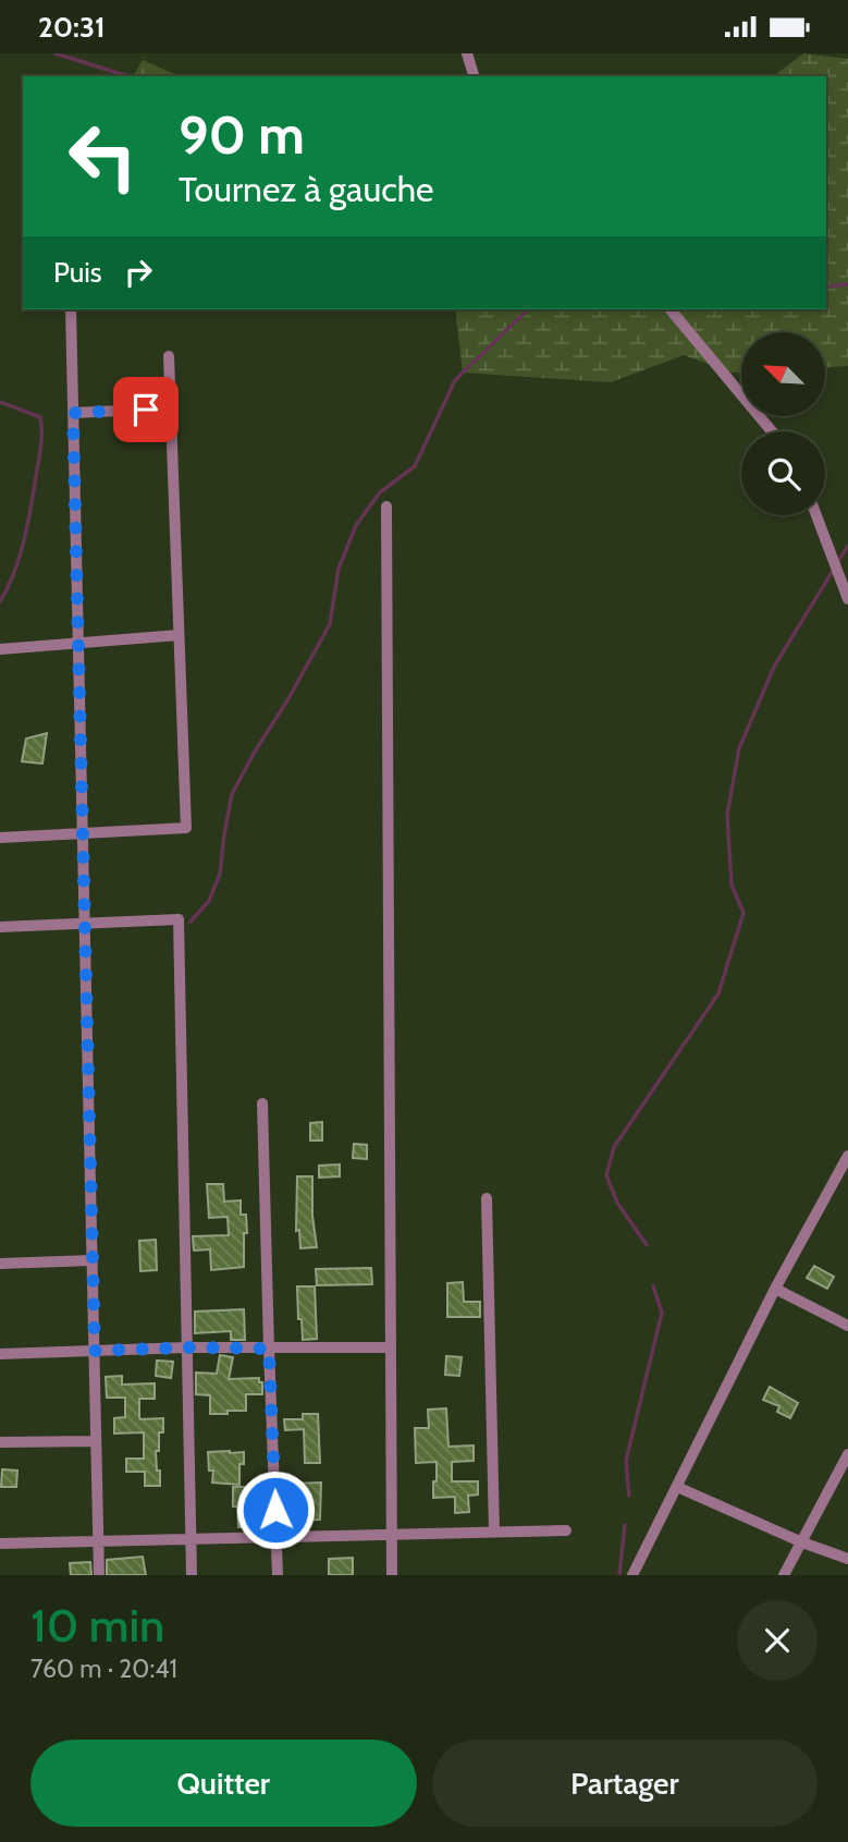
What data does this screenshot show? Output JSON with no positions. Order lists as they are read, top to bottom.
{
  "north": "top left",
  "page": {
    "status": "20:31",
    "turn": ["90 m", "Tournez à gauche"],
    "then": "Puis",
    "heading": ["10 min", "760 m · 20:41"],
    "buttons": ["Quitter", "Partager"]
  }
}
